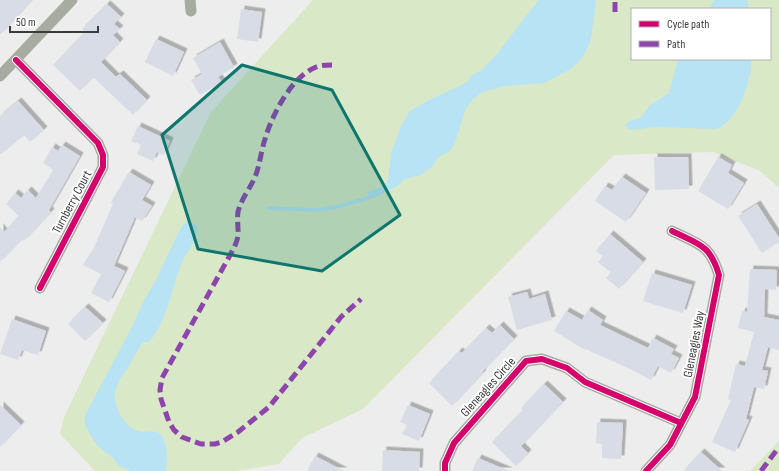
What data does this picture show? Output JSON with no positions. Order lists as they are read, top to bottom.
{
  "streets": {
    "street": ["Turnberry Court", "Gleneagles Way", "Gleneagles Circle"]
  },
  "crossings": [
    ["Gleneagles Way", "Gleneagles Circle"]
  ],
  "legend": ["Cycle path", "Path"],
  "scale_bar": "50 m"
}
